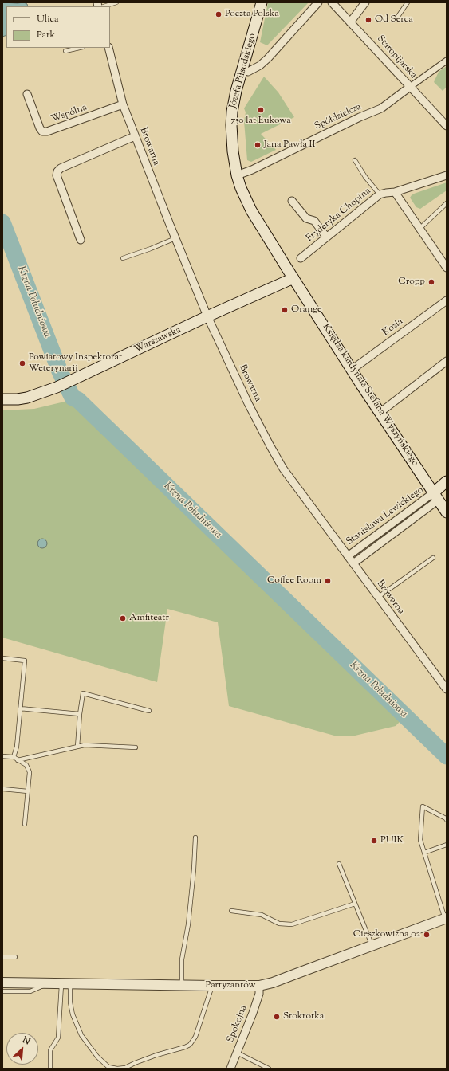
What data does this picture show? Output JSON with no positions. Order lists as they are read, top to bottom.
{
  "streets": {
    "main road": ["Józefa Piłsudskiego", "Warszawska", "Księdza kardynała Stefana Wyszyńskiego"],
    "street": [
      "Staropijarska",
      "Wspólna",
      "Spółdzielcza",
      "Browarna",
      "Fryderyka Chopina",
      "Kozia",
      "Stanisława Lewickiego",
      "Partyzantów",
      "Spokojna"
    ]
  },
  "crossings": [
    ["Staropijarska", "Spółdzielcza"],
    ["Józefa Piłsudskiego", "Spółdzielcza"],
    ["Józefa Piłsudskiego", "Warszawska"],
    ["Józefa Piłsudskiego", "Księdza kardynała Stefana Wyszyńskiego"],
    ["Wspólna", "Browarna"],
    ["Browarna", "Warszawska"],
    ["Browarna", "Stanisława Lewickiego"],
    ["Kozia", "Księdza kardynała Stefana Wyszyńskiego"],
    ["Warszawska", "Księdza kardynała Stefana Wyszyńskiego"],
    ["Księdza kardynała Stefana Wyszyńskiego", "Stanisława Lewickiego"],
    ["Partyzantów", "Spokojna"]
  ],
  "water": ["Krzna Południowa"],
  "places": [
    "Poczta Polska",
    "Od Serca",
    "750 lat Łukowa",
    "Jana Pawła II",
    "Cropp",
    "Orange",
    "Powiatowy Inspektorat Weterynarii",
    "Coffee Room",
    "Amfiteatr",
    "PUIK",
    "Cieszkowizna 02",
    "Stokrotka"
  ],
  "legend": ["Ulica", "Park"],
  "north": "top right"
}
